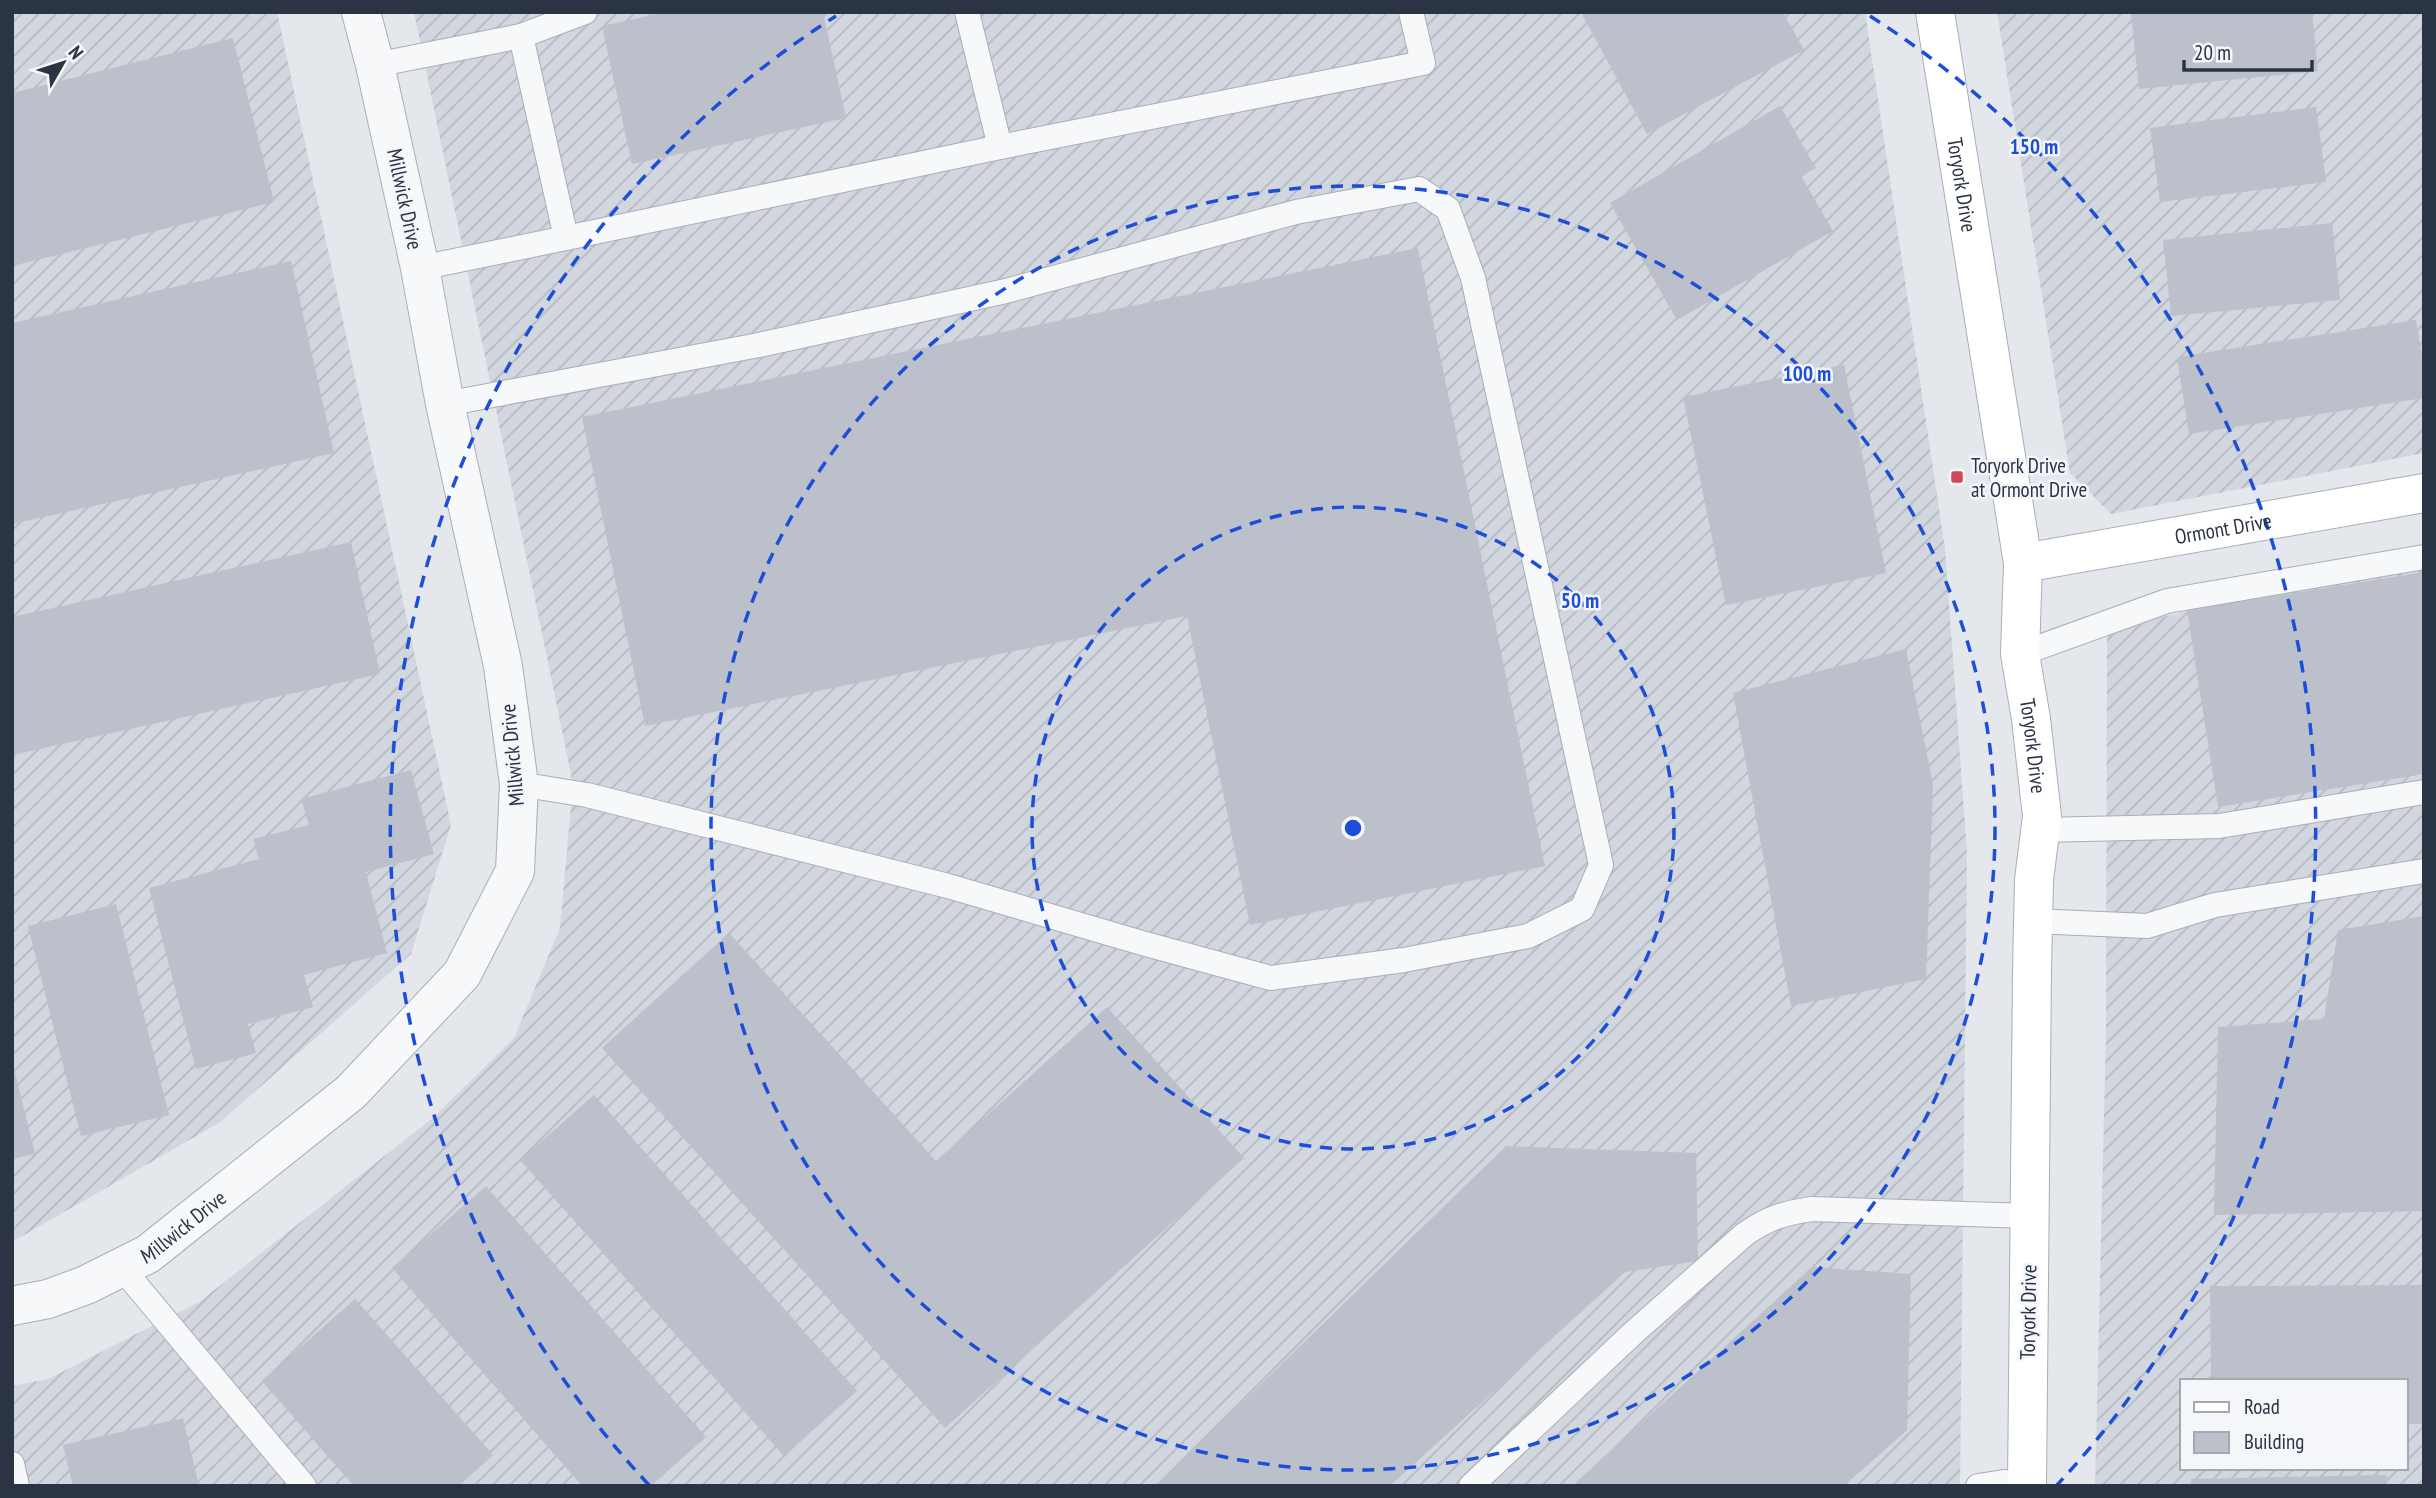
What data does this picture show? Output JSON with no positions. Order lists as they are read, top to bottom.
{
  "streets": {
    "street": ["Toryork Drive", "Millwick Drive", "Ormont Drive"]
  },
  "crossings": [
    ["Toryork Drive", "Ormont Drive"]
  ],
  "places": {
    "transit": ["Toryork Drive at Ormont Drive"]
  },
  "legend": ["Road", "Building"],
  "scale_bar": "20 m",
  "north": "top right",
  "rings": ["150 m", "100 m", "50 m"]
}
